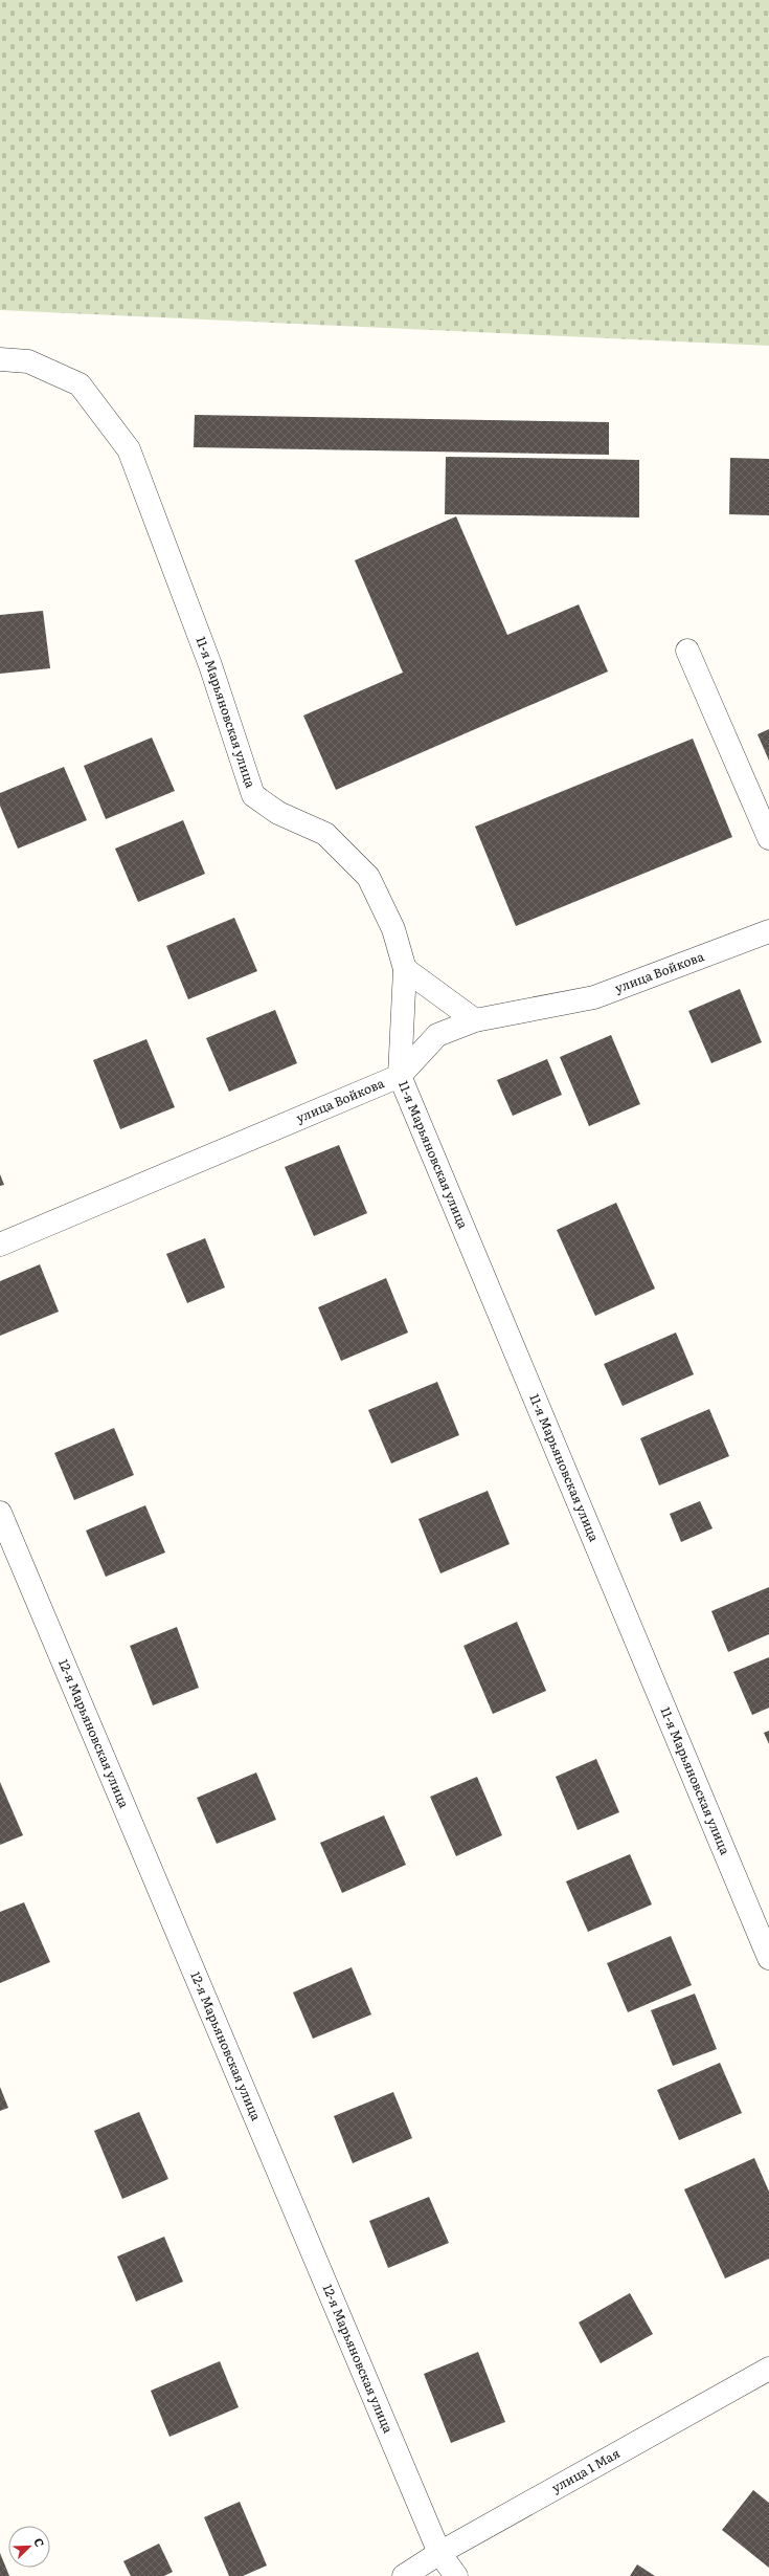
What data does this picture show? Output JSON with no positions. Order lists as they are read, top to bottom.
{
  "streets": {
    "street": [
      "11-я Марьяновская улица",
      "улица Войкова",
      "12-я Марьяновская улица",
      "улица 1 Мая"
    ]
  },
  "crossings": [
    ["11-я Марьяновская улица", "улица Войкова"],
    ["12-я Марьяновская улица", "улица 1 Мая"]
  ],
  "north": "top right"
}
